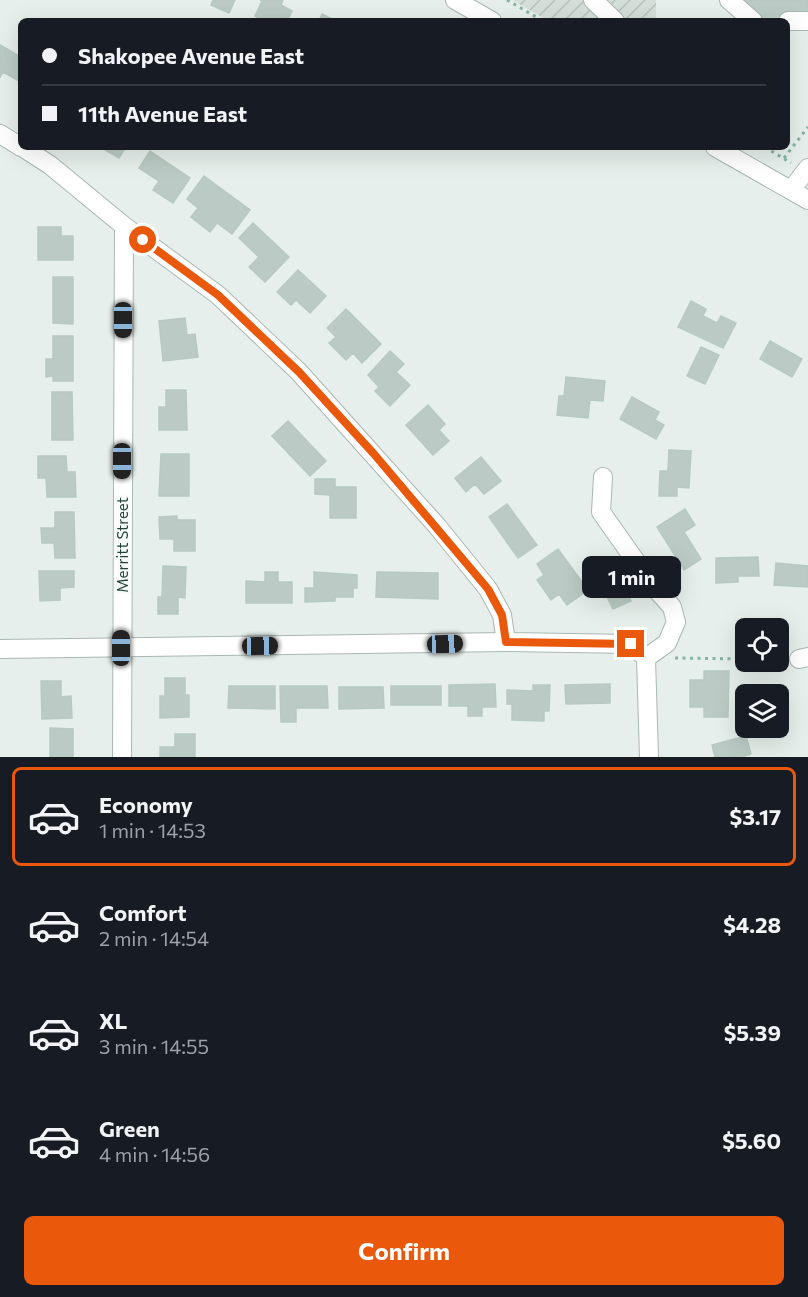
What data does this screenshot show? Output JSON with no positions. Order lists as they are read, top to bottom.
{
  "streets": {
    "street": ["Merritt Street"]
  },
  "page": {
    "banner": ["Shakopee Avenue East", "11th Avenue East"],
    "bubble": "1 min",
    "list": [
      {
        "name": "Economy",
        "note": "1 min · 14:53",
        "value": "$3.17"
      },
      {
        "name": "Comfort",
        "note": "2 min · 14:54",
        "value": "$4.28"
      },
      {
        "name": "XL",
        "note": "3 min · 14:55",
        "value": "$5.39"
      },
      {
        "name": "Green",
        "note": "4 min · 14:56",
        "value": "$5.60"
      }
    ],
    "buttons": "Confirm"
  }
}
